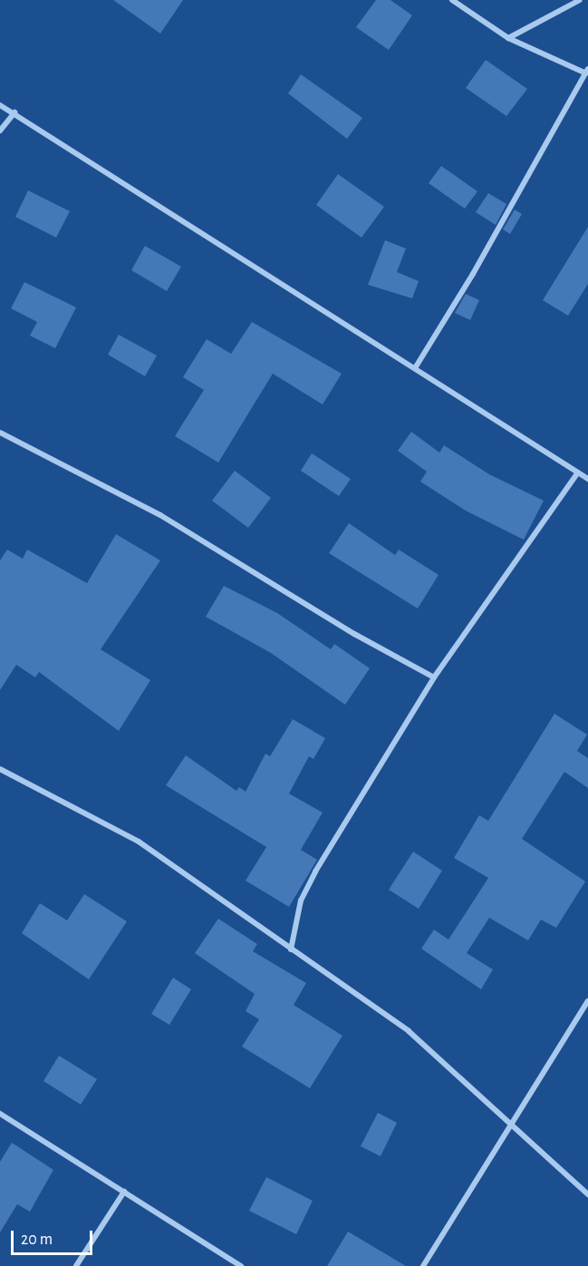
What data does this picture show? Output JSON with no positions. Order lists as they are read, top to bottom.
{
  "scale_bar": "20 m"
}
